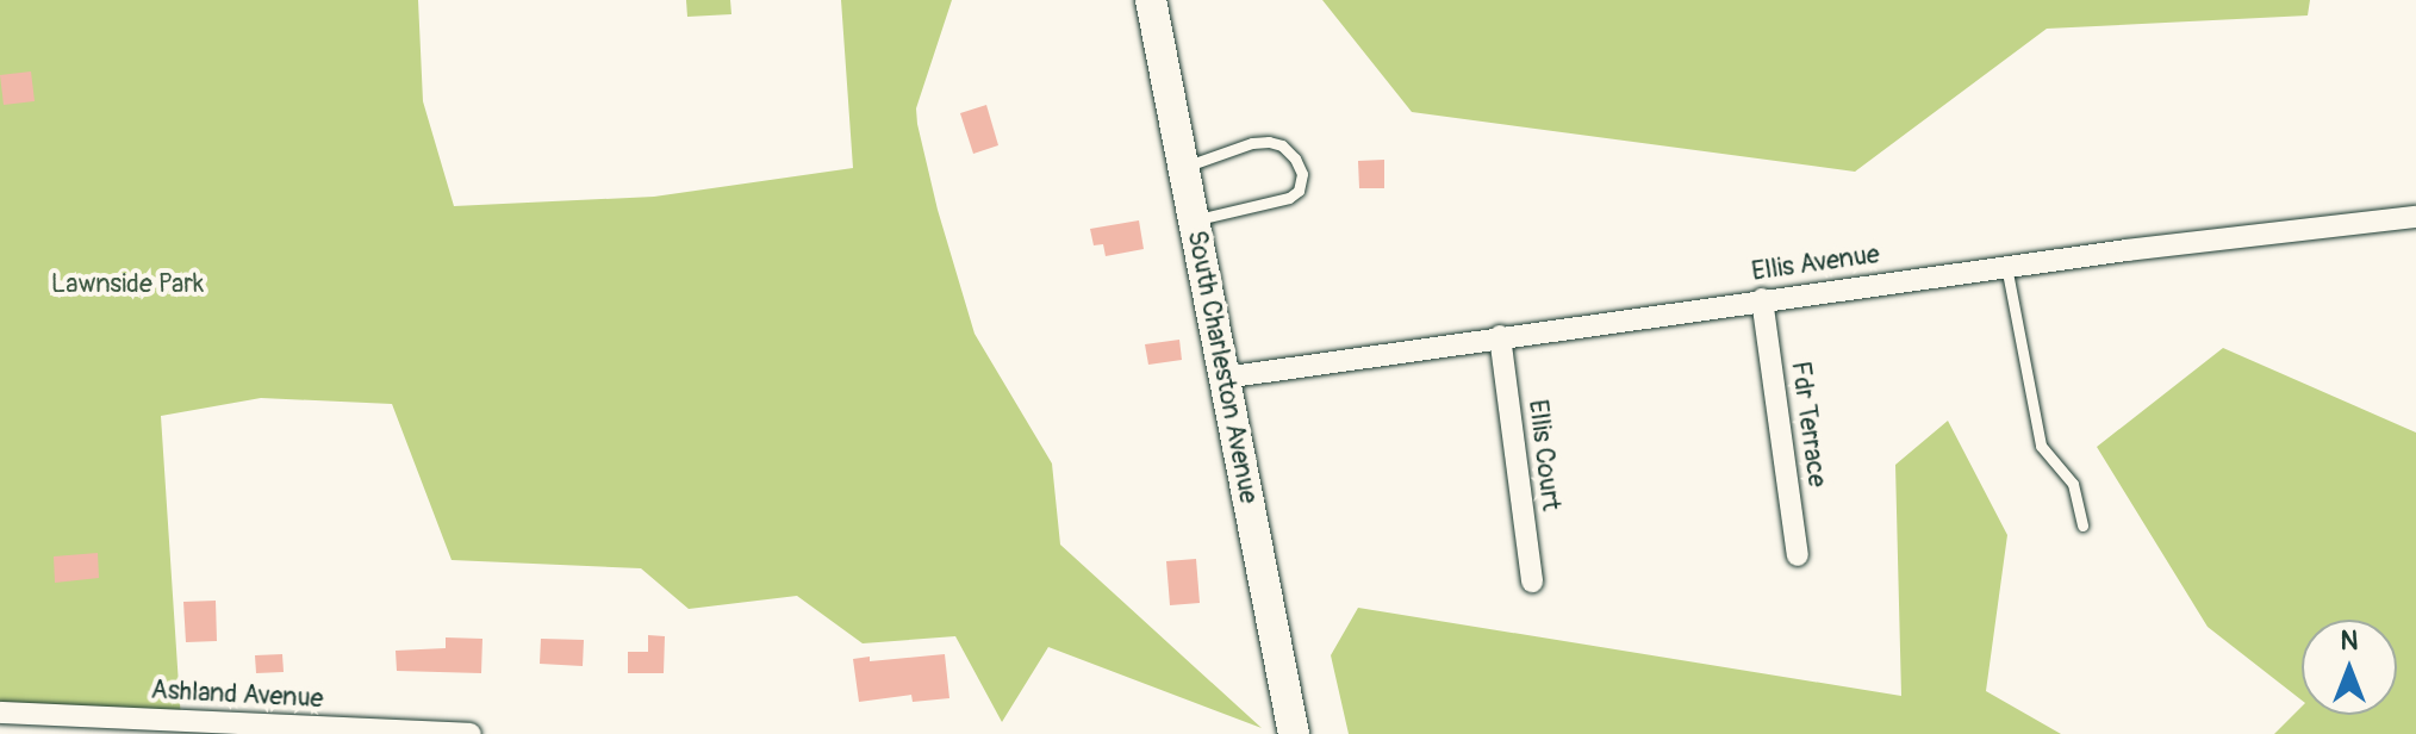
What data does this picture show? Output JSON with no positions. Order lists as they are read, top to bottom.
{
  "streets": {
    "street": [
      "Ellis Avenue",
      "South Charleston Avenue",
      "Fdr Terrace",
      "Ellis Court",
      "Ashland Avenue"
    ]
  },
  "crossings": [
    ["Ellis Avenue", "South Charleston Avenue"],
    ["Ellis Avenue", "Fdr Terrace"],
    ["Ellis Avenue", "Ellis Court"]
  ],
  "parks": ["Lawnside Park"],
  "north": "top"
}
